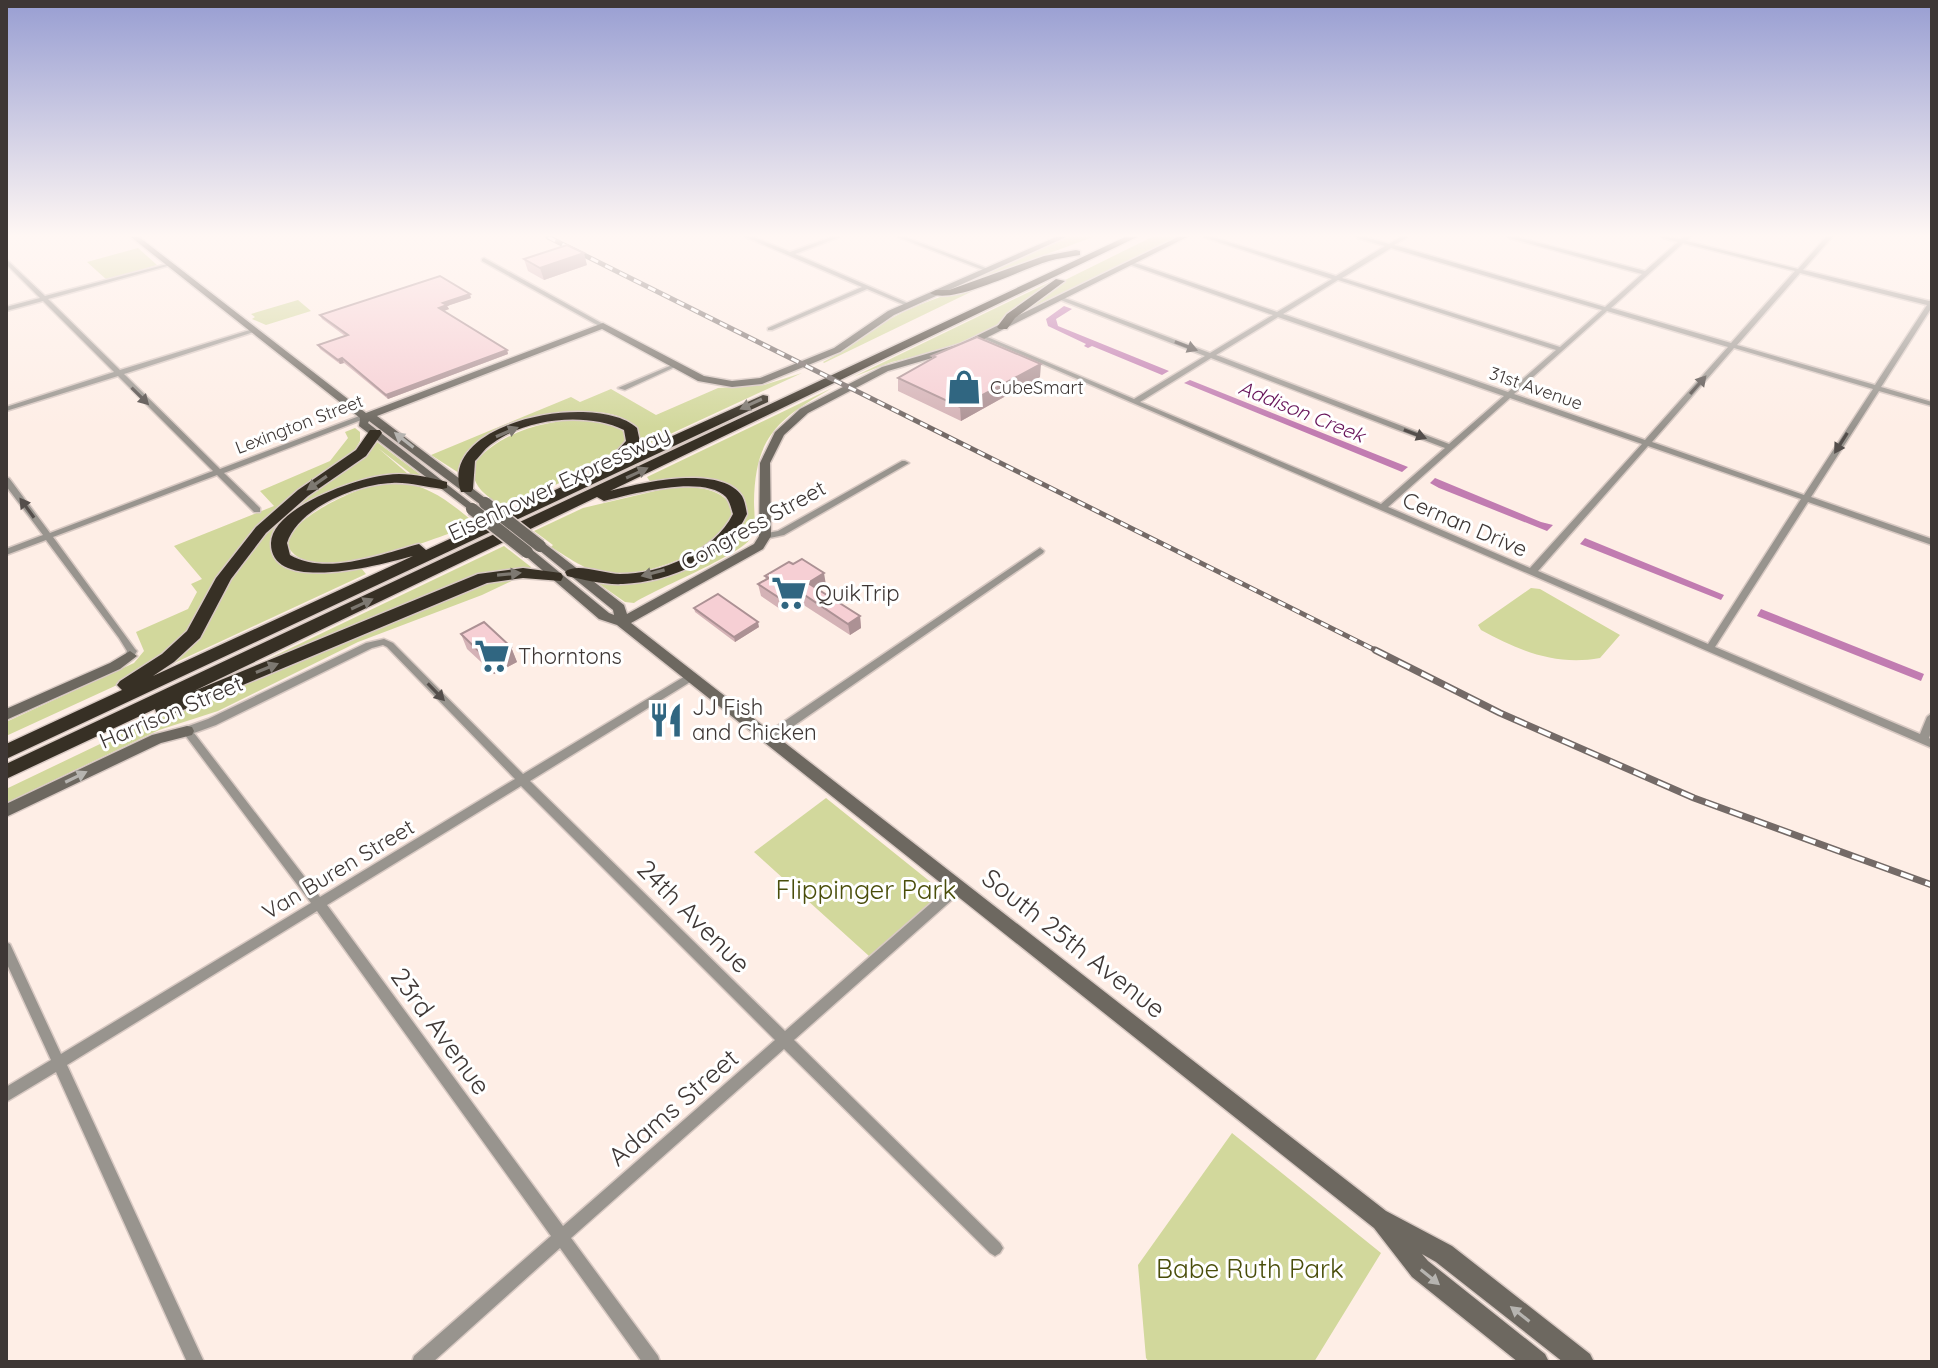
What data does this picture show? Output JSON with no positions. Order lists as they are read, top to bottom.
{
  "streets": {
    "highway": ["Eisenhower Expressway"],
    "street": [
      "31st Avenue",
      "Lexington Street",
      "Cernan Drive",
      "Congress Street",
      "Harrison Street",
      "Van Buren Street",
      "24th Avenue",
      "South 25th Avenue",
      "23rd Avenue",
      "Adams Street"
    ]
  },
  "crossings": [
    ["Lexington Street", "South 25th Avenue"],
    ["Congress Street", "South 25th Avenue"],
    ["Harrison Street", "24th Avenue"],
    ["Harrison Street", "23rd Avenue"],
    ["Van Buren Street", "24th Avenue"],
    ["Van Buren Street", "South 25th Avenue"],
    ["Van Buren Street", "23rd Avenue"],
    ["24th Avenue", "Adams Street"],
    ["South 25th Avenue", "Adams Street"],
    ["23rd Avenue", "Adams Street"]
  ],
  "water": ["Addison Creek"],
  "parks": ["Flippinger Park", "Babe Ruth Park"],
  "places": {
    "shop": ["CubeSmart"],
    "supermarket": ["QuikTrip", "Thorntons"],
    "restaurant": ["JJ Fish and Chicken"]
  }
}
